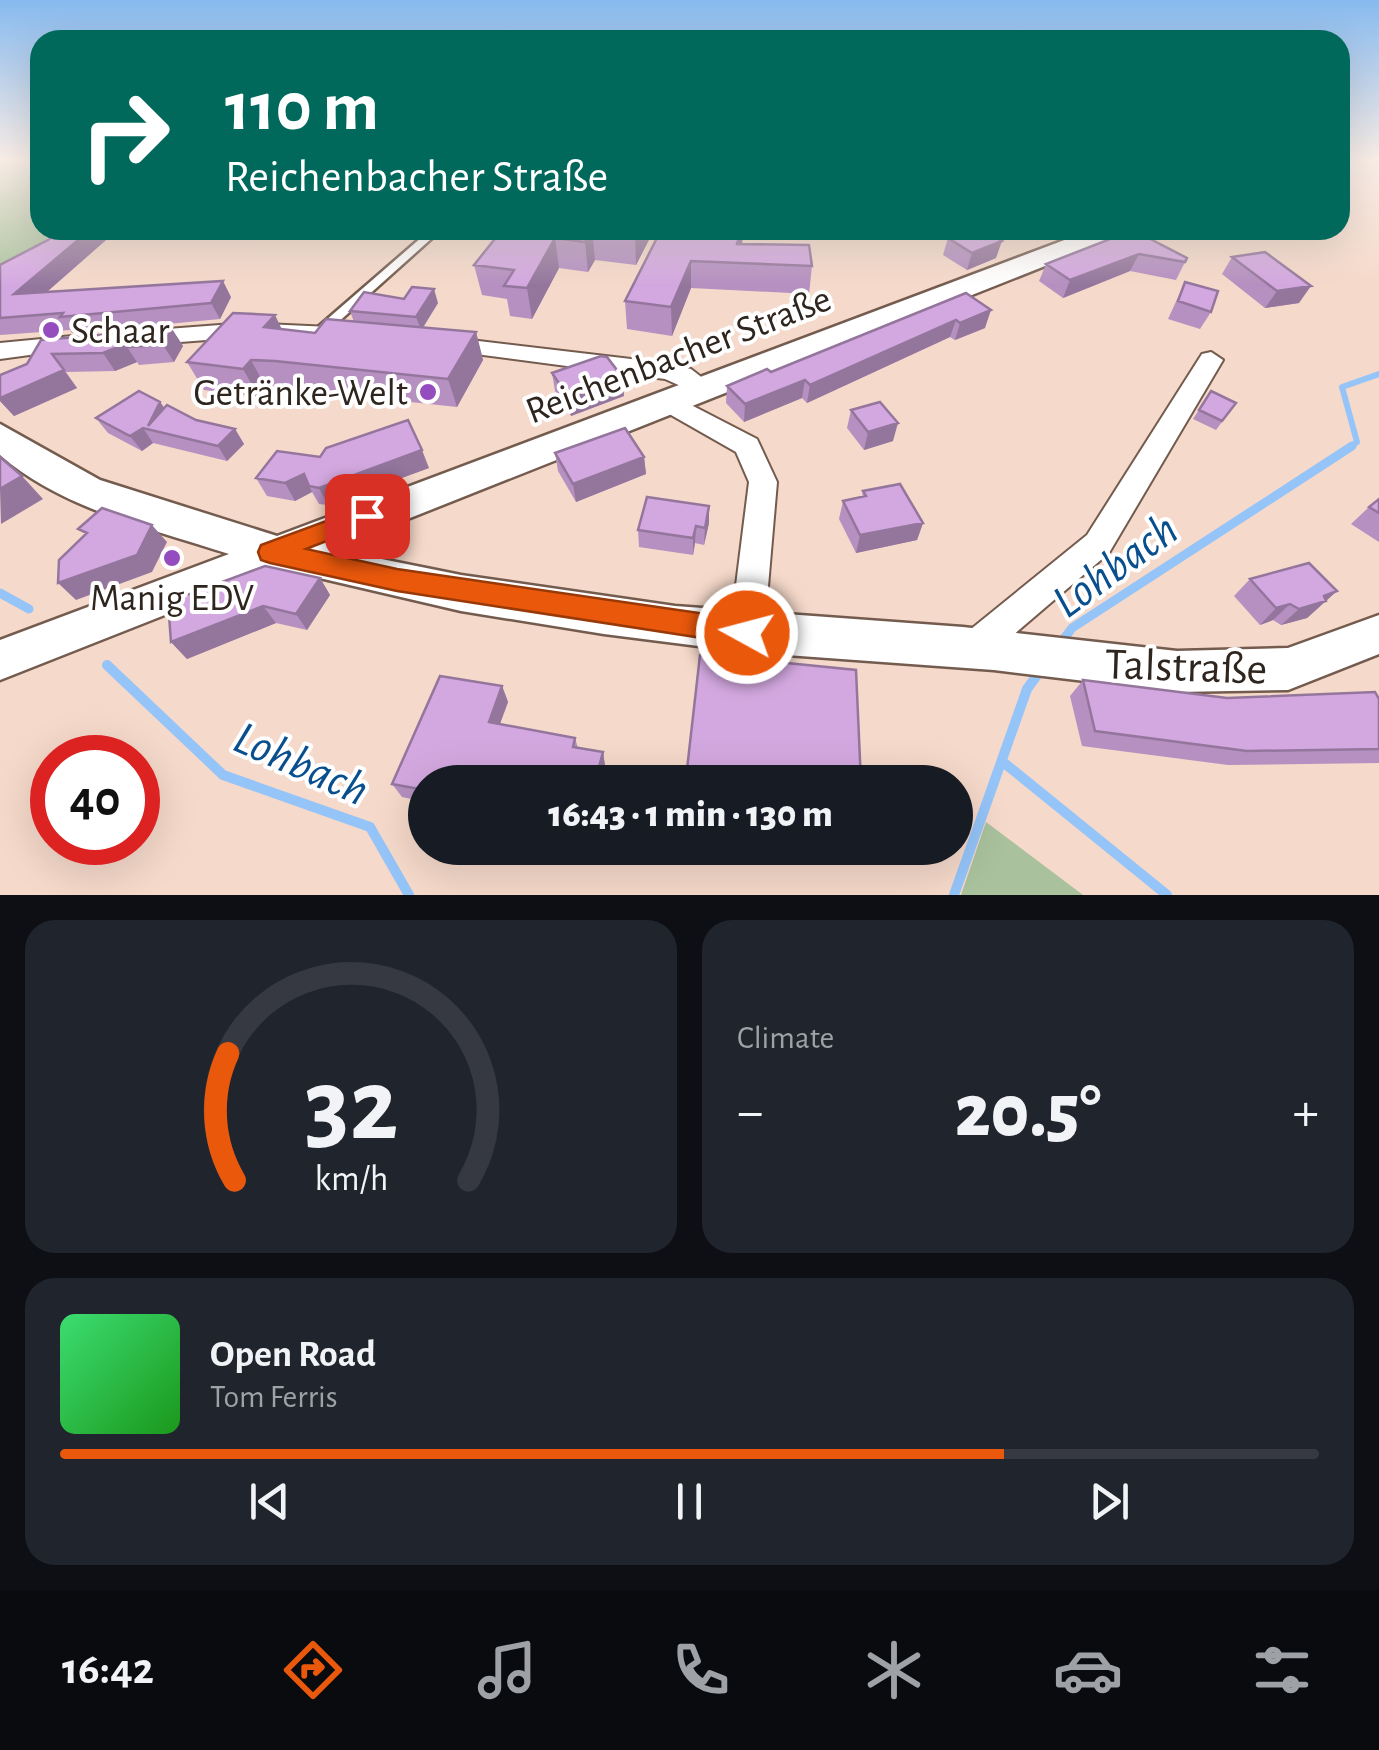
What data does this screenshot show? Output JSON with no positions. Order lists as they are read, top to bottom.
{
  "streets": {
    "street": ["Reichenbacher Straße", "Talstraße"]
  },
  "crossings": [
    ["Reichenbacher Straße", "Talstraße"]
  ],
  "water": ["Lohbach"],
  "places": ["Schaar", "Getränke-Welt", "Manig EDV"],
  "page": {
    "turn": ["110 m", "Reichenbacher Straße"],
    "limit": "40",
    "trip": "16:43 · 1 min · 130 m",
    "tile": "Climate",
    "heat": ["−", "20.5°", "+"],
    "song": ["Open Road", "Tom Ferris"],
    "tabs": "16:42",
    "gauge": ["32", "km/h"]
  }
}
